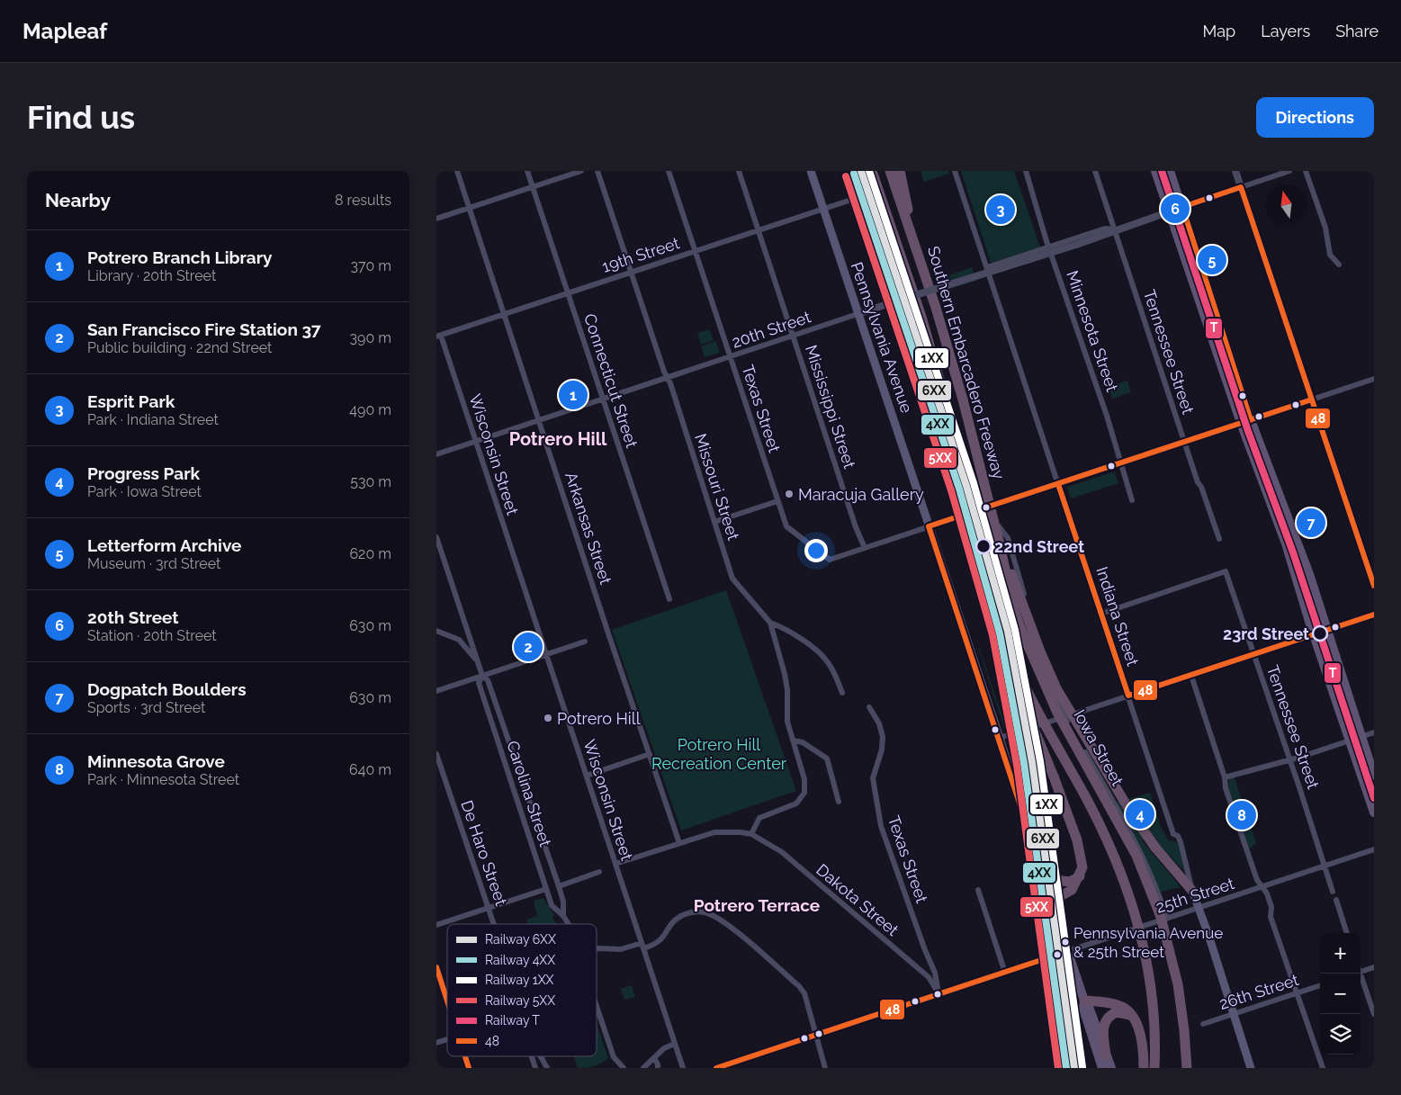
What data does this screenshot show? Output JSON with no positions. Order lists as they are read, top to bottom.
{
  "streets": {
    "highway": ["Southern Embarcadero Freeway"],
    "main road": ["Pennsylvania Avenue", "Indiana Street"],
    "street": [
      "19th Street",
      "20th Street",
      "Minnesota Street",
      "Tennessee Street",
      "Connecticut Street",
      "Mississippi Street",
      "Texas Street",
      "Wisconsin Street",
      "Missouri Street",
      "Arkansas Street",
      "Iowa Street",
      "Carolina Street",
      "De Haro Street",
      "25th Street",
      "Dakota Street",
      "26th Street"
    ]
  },
  "crossings": [
    ["19th Street", "Pennsylvania Avenue"],
    ["19th Street", "Connecticut Street"],
    ["19th Street", "Mississippi Street"],
    ["19th Street", "Texas Street"],
    ["19th Street", "Wisconsin Street"],
    ["19th Street", "Missouri Street"],
    ["19th Street", "Arkansas Street"],
    ["20th Street", "Minnesota Street"],
    ["20th Street", "Pennsylvania Avenue"],
    ["20th Street", "Tennessee Street"],
    ["20th Street", "Connecticut Street"],
    ["20th Street", "Mississippi Street"],
    ["20th Street", "Texas Street"],
    ["20th Street", "Wisconsin Street"],
    ["20th Street", "Missouri Street"],
    ["20th Street", "Arkansas Street"],
    ["20th Street", "Indiana Street"],
    ["Pennsylvania Avenue", "25th Street"],
    ["Tennessee Street", "Indiana Street"],
    ["Tennessee Street", "25th Street"],
    ["Mississippi Street", "Texas Street"],
    ["Texas Street", "25th Street"],
    ["Texas Street", "Dakota Street"],
    ["Missouri Street", "Dakota Street"],
    ["Indiana Street", "25th Street"],
    ["Indiana Street", "26th Street"],
    ["Iowa Street", "25th Street"],
    ["25th Street", "Dakota Street"]
  ],
  "districts": ["Potrero Hill", "Potrero Terrace"],
  "parks": ["Potrero Hill Recreation Center"],
  "places": [
    "Maracuja Gallery",
    "22nd Street",
    "23rd Street",
    "Potrero Hill",
    "Pennsylvania Avenue & 25th Street"
  ],
  "lines": [
    "rail line 6XX",
    "rail line 1XX",
    "rail line T",
    "rail line 4XX",
    "rail line 5XX",
    "transit line 48"
  ],
  "legend": [
    "Railway 6XX",
    "Railway 4XX",
    "Railway 1XX",
    "Railway 5XX",
    "Railway T",
    "48"
  ],
  "north": "top",
  "page": {
    "header": "Mapleaf",
    "nav": ["Map", "Layers", "Share"],
    "buttons": "Directions",
    "title": "Find us",
    "heading": ["Nearby", "8 results"],
    "pins": [
      "6",
      "3",
      "5",
      "1",
      "7",
      "2",
      "4",
      "8"
    ],
    "list": [
      {
        "mark": "1",
        "name": "Potrero Branch Library",
        "note": "Library · 20th Street",
        "value": "370 m"
      },
      {
        "mark": "2",
        "name": "San Francisco Fire Station 37",
        "note": "Public building · 22nd Street",
        "value": "390 m"
      },
      {
        "mark": "3",
        "name": "Esprit Park",
        "note": "Park · Indiana Street",
        "value": "490 m"
      },
      {
        "mark": "4",
        "name": "Progress Park",
        "note": "Park · Iowa Street",
        "value": "530 m"
      },
      {
        "mark": "5",
        "name": "Letterform Archive",
        "note": "Museum · 3rd Street",
        "value": "620 m"
      },
      {
        "mark": "6",
        "name": "20th Street",
        "note": "Station · 20th Street",
        "value": "630 m"
      },
      {
        "mark": "7",
        "name": "Dogpatch Boulders",
        "note": "Sports · 3rd Street",
        "value": "630 m"
      },
      {
        "mark": "8",
        "name": "Minnesota Grove",
        "note": "Park · Minnesota Street",
        "value": "640 m"
      }
    ],
    "map_buttons": ["+", "−"]
  }
}
